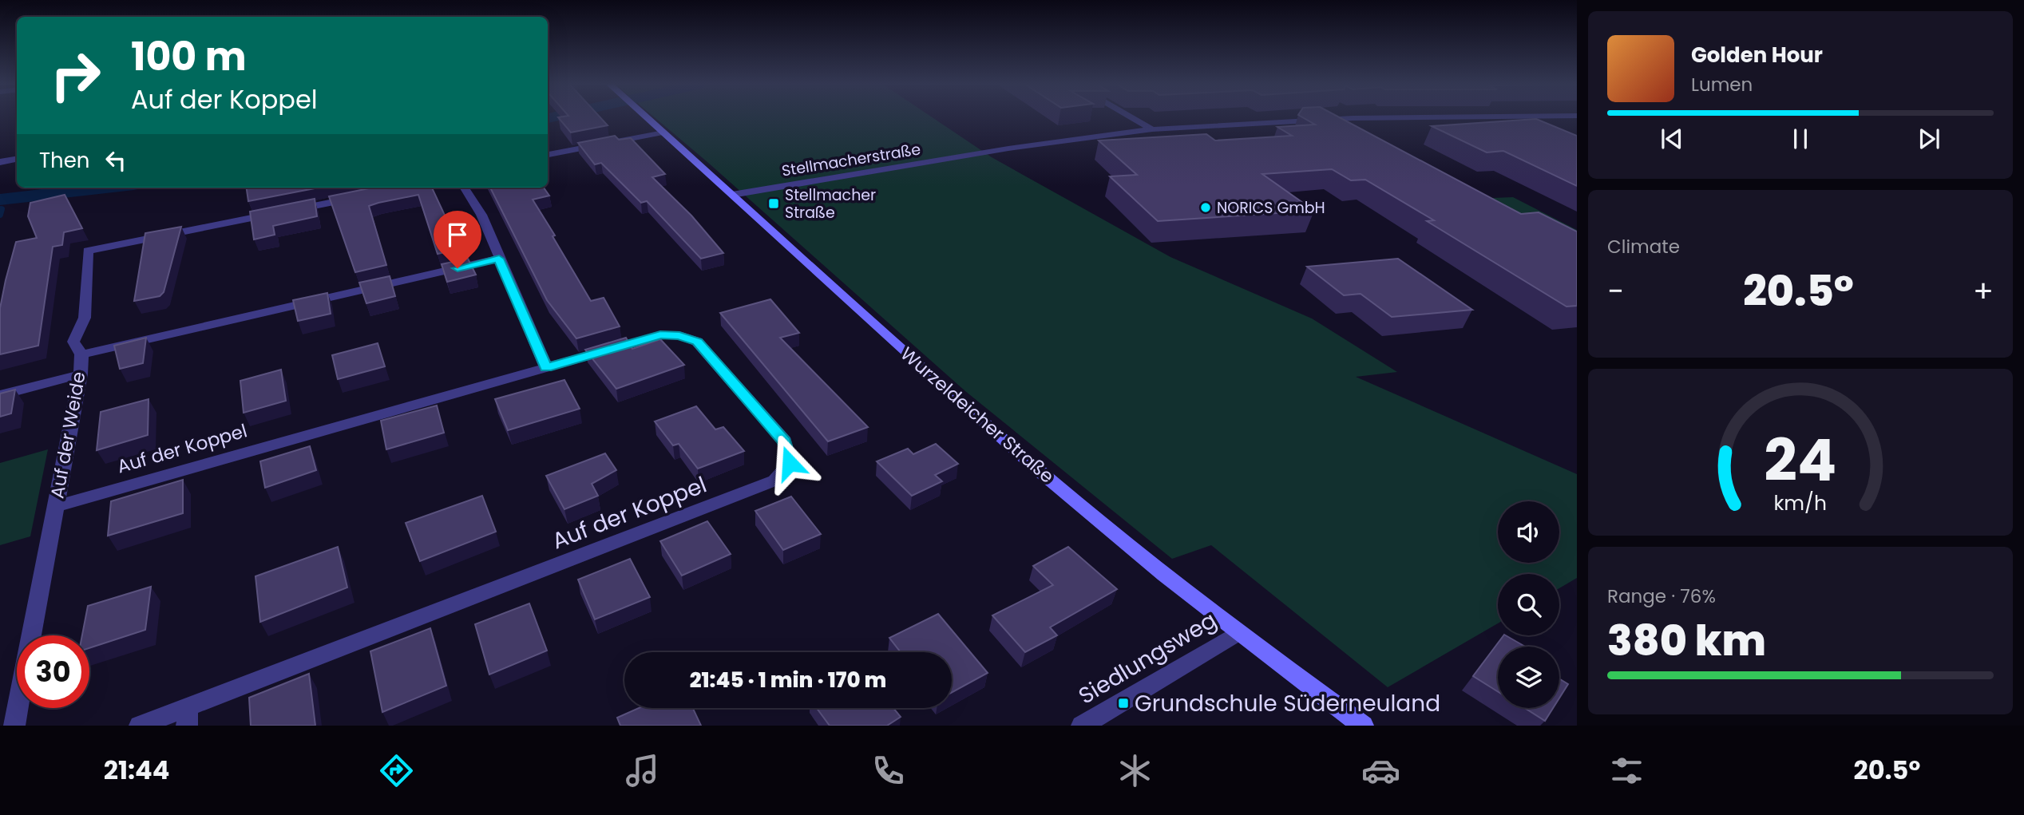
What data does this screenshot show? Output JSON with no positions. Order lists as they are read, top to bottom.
{
  "streets": {
    "main road": ["Wurzeldeicher Straße"],
    "street": [
      "Stellmacherstraße",
      "Auf der Weide",
      "Auf der Koppel",
      "Siedlungsweg"
    ]
  },
  "crossings": [
    ["Stellmacherstraße", "Wurzeldeicher Straße"],
    ["Wurzeldeicher Straße", "Siedlungsweg"],
    ["Auf der Weide", "Auf der Koppel"]
  ],
  "places": {
    "transit": ["Stellmacher Straße", "Grundschule Süderneuland"],
    "other": ["NORICS GmbH"]
  },
  "page": {
    "turn": ["100 m", "Auf der Koppel"],
    "song": ["Golden Hour", "Lumen"],
    "then": "Then",
    "tile": [
      "Climate",
      ["Range · 76%", "380 km"]
    ],
    "heat": ["−", "20.5°", "+"],
    "limit": "30",
    "trip": "21:45 · 1 min · 170 m",
    "tabs": ["21:44", "20.5°"],
    "gauge": ["24", "km/h"]
  }
}
